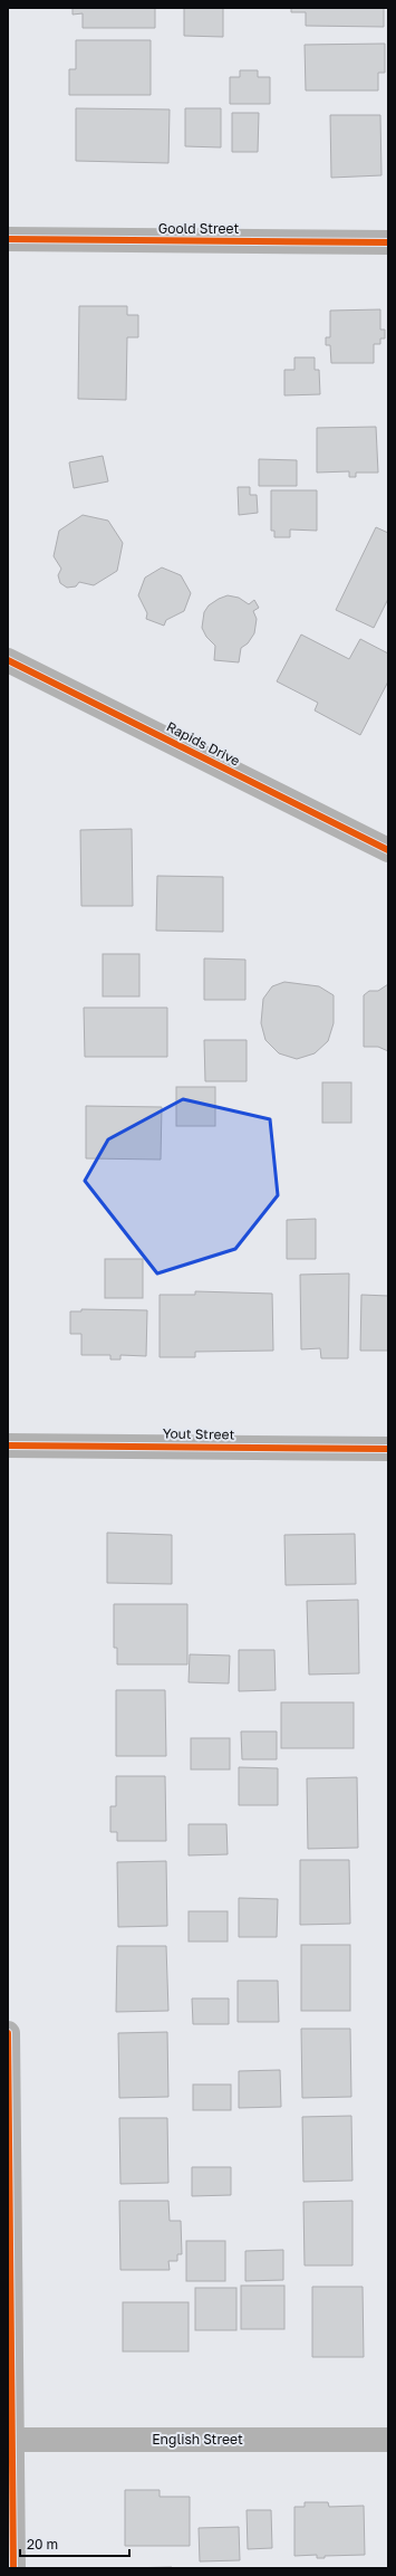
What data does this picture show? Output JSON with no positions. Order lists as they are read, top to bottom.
{
  "streets": {
    "street": [
      "Goold Street",
      "Rapids Drive",
      "Yout Street",
      "English Street"
    ]
  },
  "scale_bar": "20 m"
}
